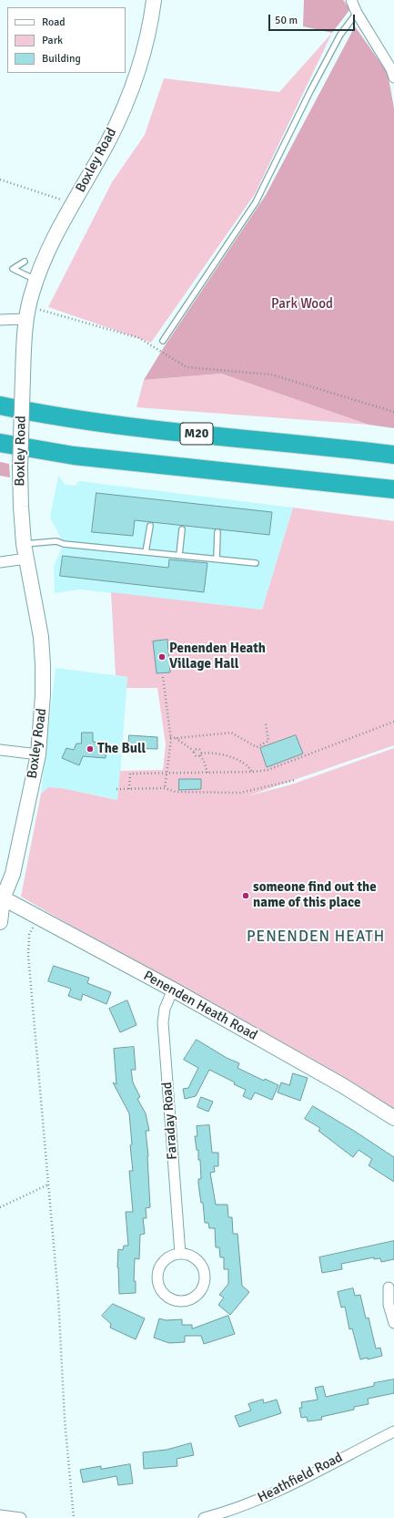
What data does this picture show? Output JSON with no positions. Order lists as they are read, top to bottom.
{
  "streets": {
    "highway": ["M20"],
    "street": [
      "Boxley Road",
      "Penenden Heath Road",
      "Faraday Road",
      "Heathfield Road"
    ]
  },
  "crossings": [
    ["Boxley Road", "Penenden Heath Road"],
    ["Penenden Heath Road", "Faraday Road"]
  ],
  "districts": ["PENENDEN HEATH"],
  "parks": ["Park Wood"],
  "places": ["Penenden Heath Village Hall", "The Bull", "someone find out the name of this place"],
  "legend": ["Road", "Park", "Building"],
  "scale_bar": "50 m"
}
